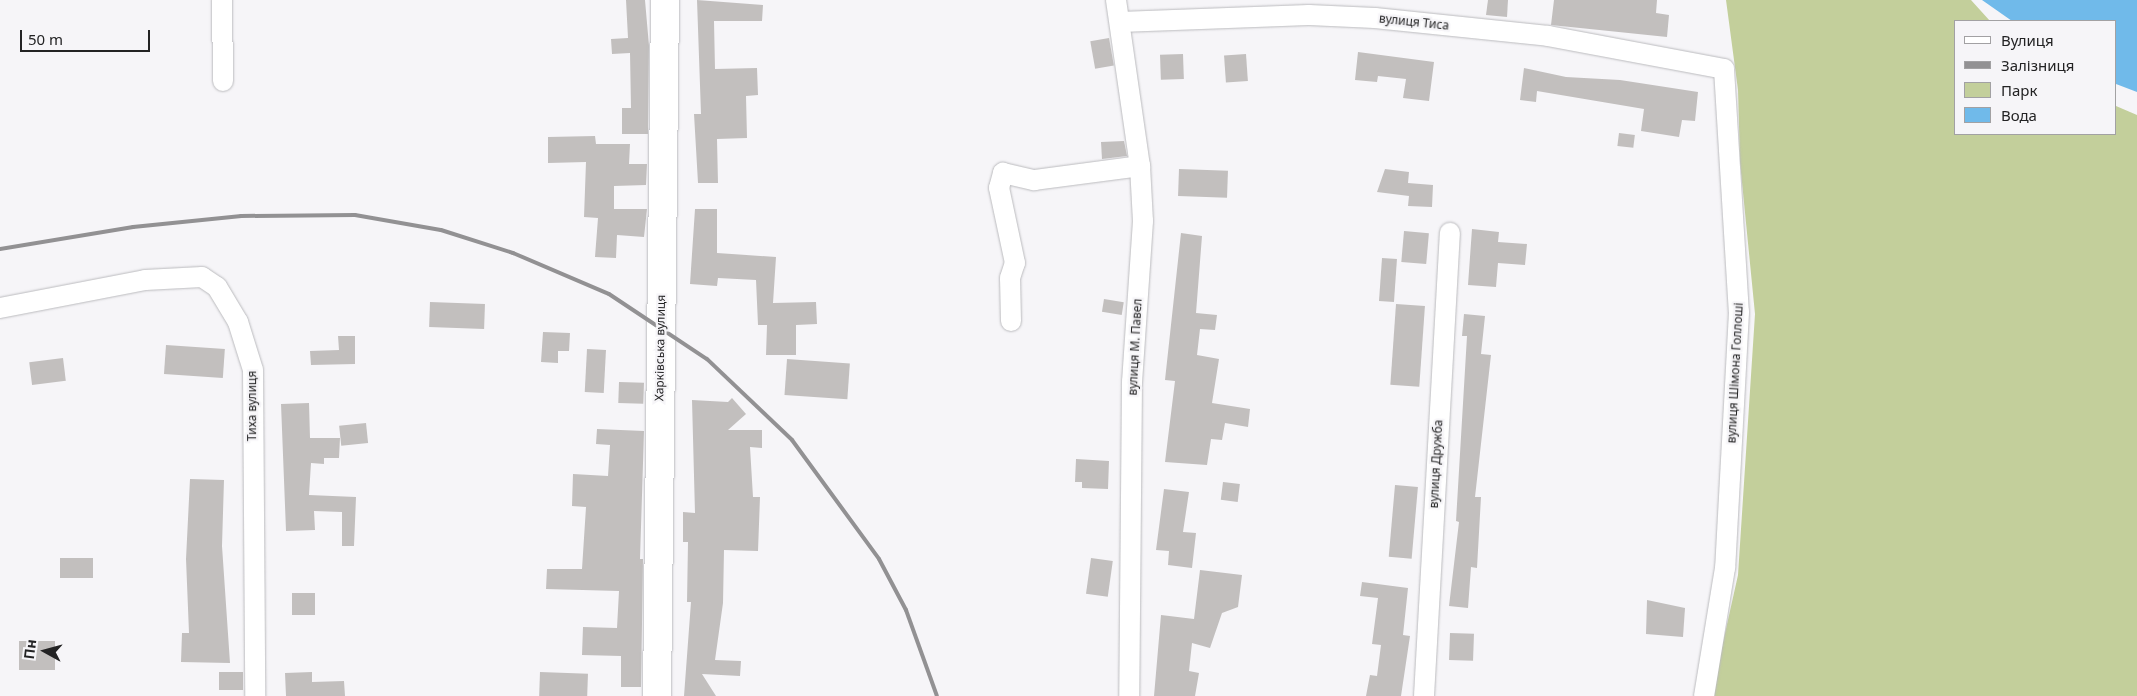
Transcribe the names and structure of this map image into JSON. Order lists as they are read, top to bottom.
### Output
{
  "streets": {
    "street": [
      "вулиця Тиса",
      "вулиця М. Павел",
      "Харківська вулиця",
      "вулиця Шімона Голлоші",
      "Тиха вулиця",
      "вулиця Дружба"
    ]
  },
  "crossings": [
    ["вулиця Тиса", "вулиця М. Павел"],
    ["вулиця Тиса", "вулиця Шімона Голлоші"]
  ],
  "legend": [
    "Вулиця",
    "Залізниця",
    "Парк",
    "Вода"
  ],
  "scale_bar": "50 m",
  "north": "left"
}
